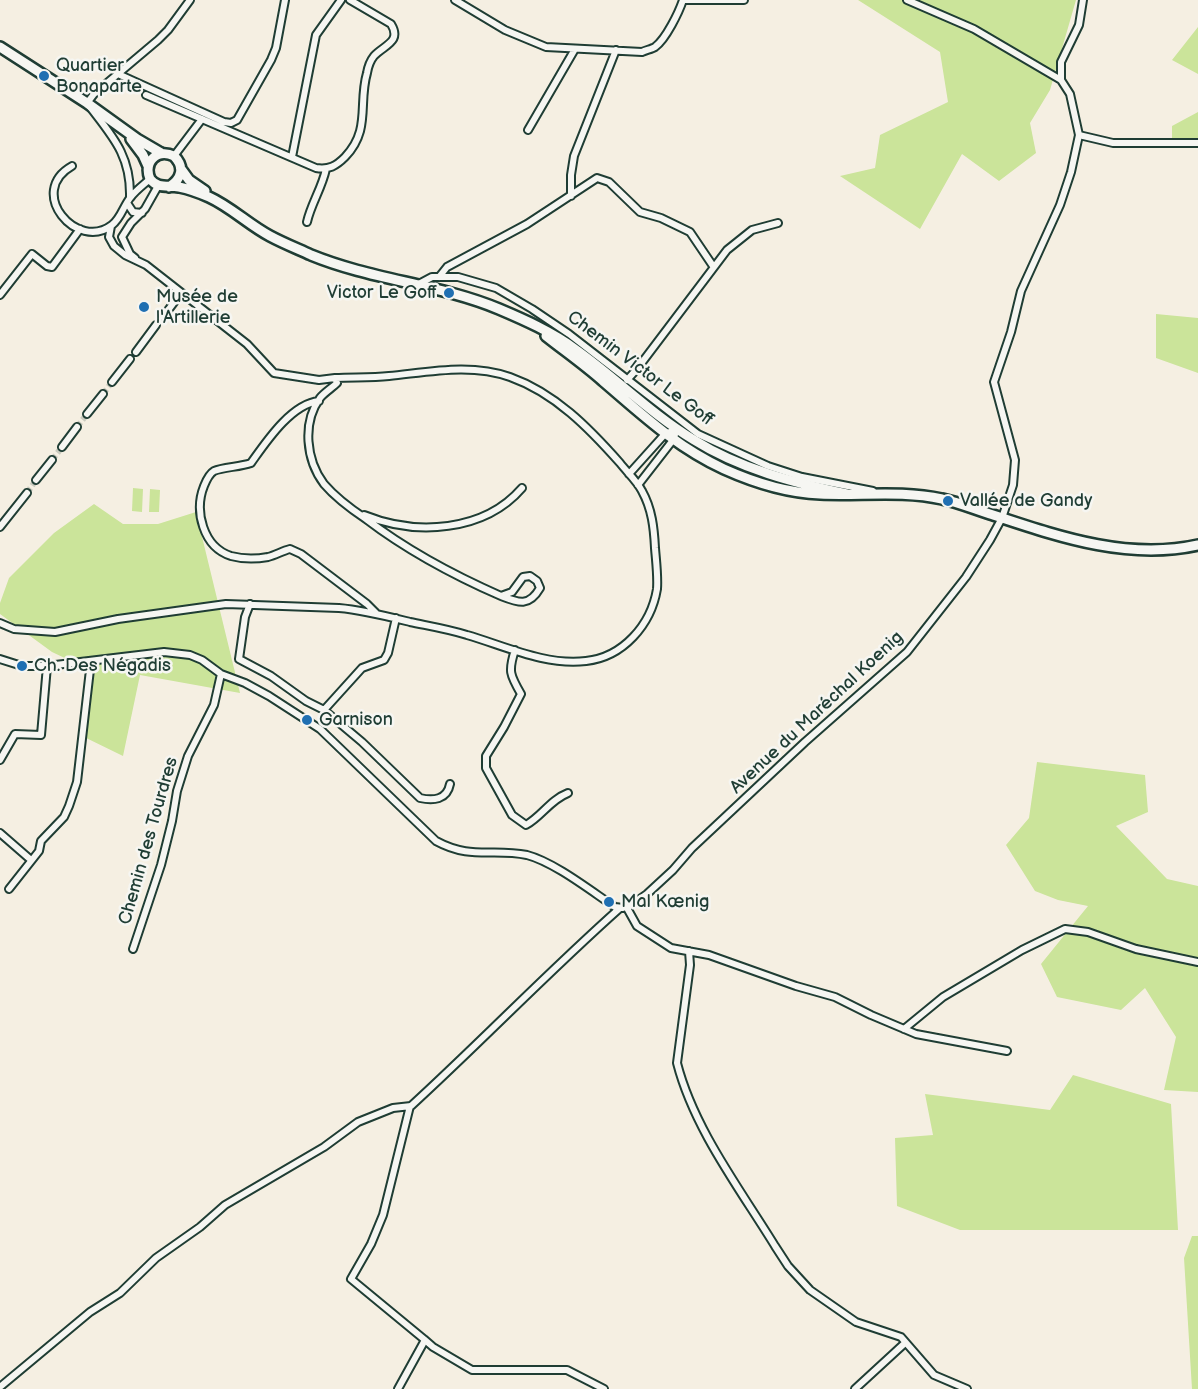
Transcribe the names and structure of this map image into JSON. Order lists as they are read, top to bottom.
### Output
{
  "streets": {
    "street": ["Chemin Victor Le Goff", "Avenue du Maréchal Koenig", "Chemin des Tourdres"]
  },
  "places": [
    "Quartier Bonaparte",
    "Victor Le Goff",
    "Musée de l'Artillerie",
    "Vallée de Gandy",
    "Ch. Des Négadis",
    "Garnison",
    "Mal Kœnig"
  ]
}
